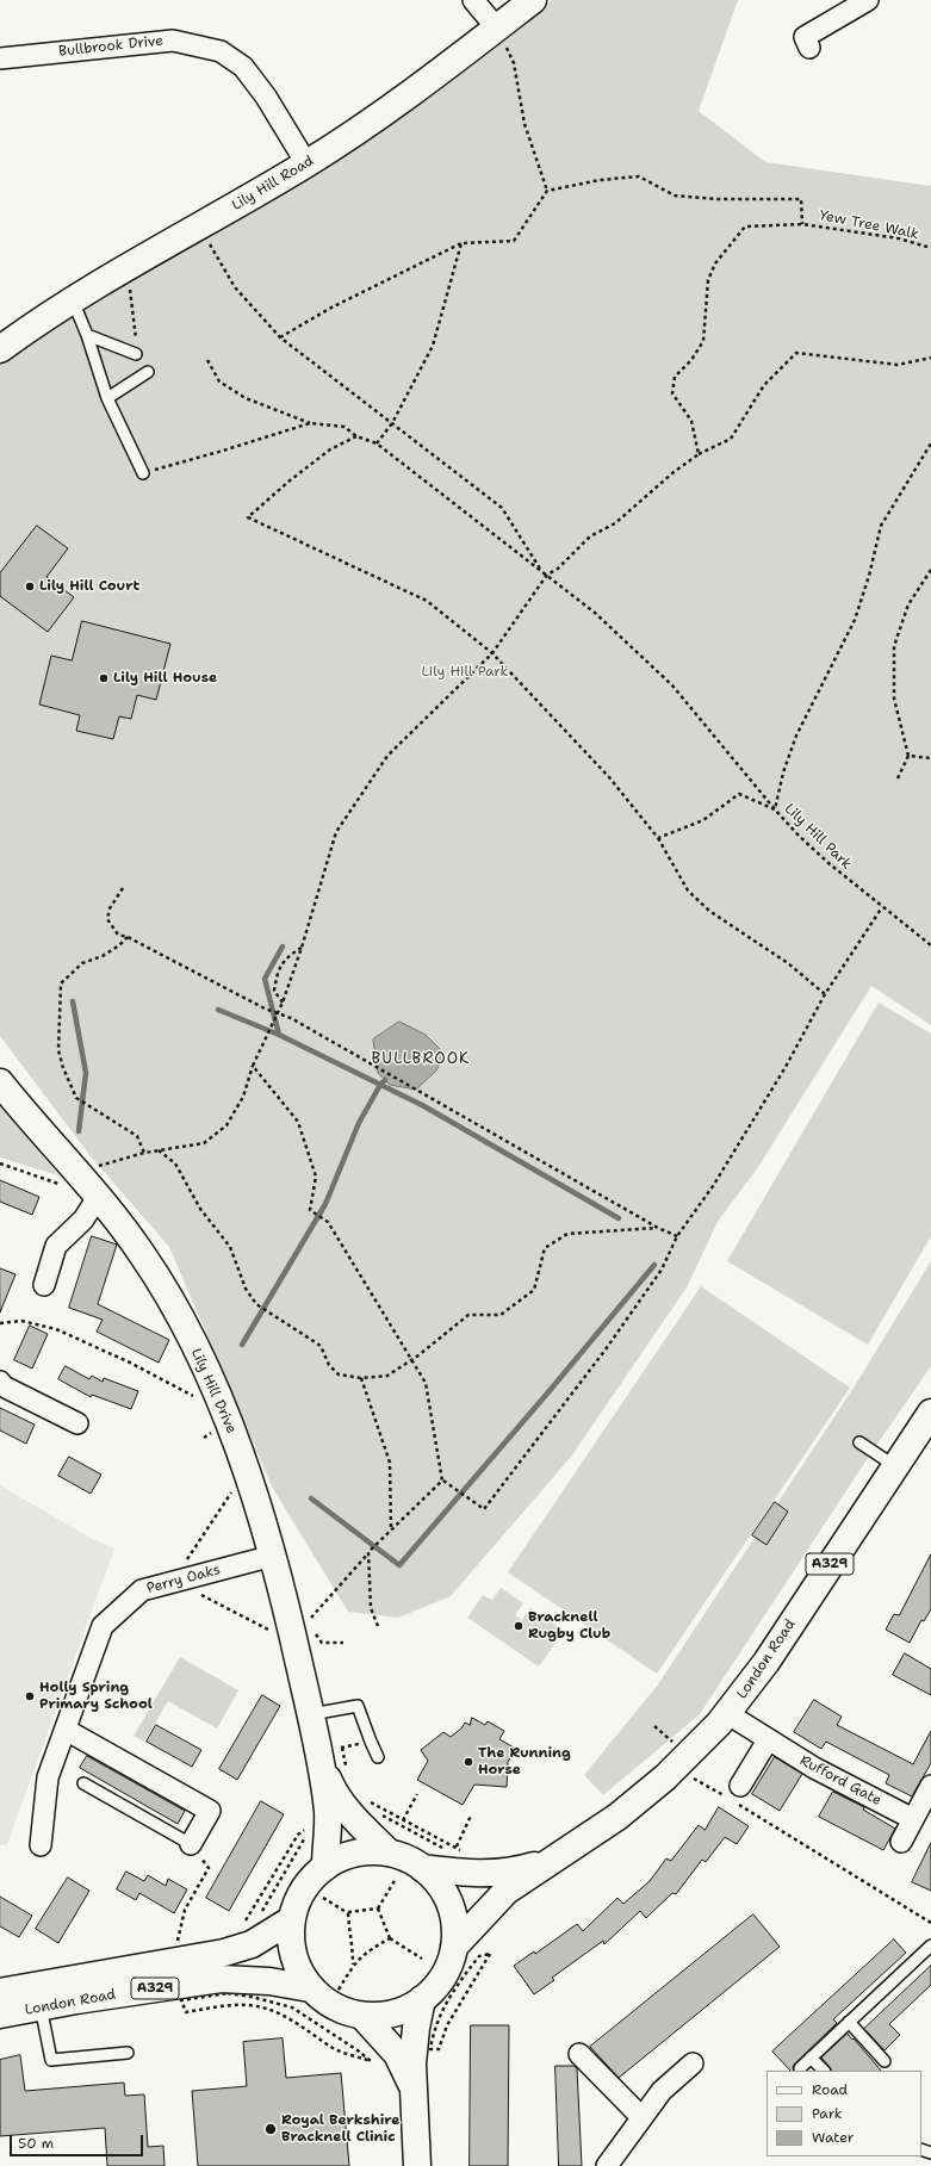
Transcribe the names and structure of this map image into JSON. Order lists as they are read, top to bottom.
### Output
{
  "streets": {
    "main road": [
      "Lily Hill Road",
      "Lily Hill Drive",
      "A329",
      "London Road"
    ],
    "street": ["Bullbrook Drive", "Perry Oaks", "Rufford Gate"],
    "path": ["Yew Tree Walk", "Lily Hill Park"]
  },
  "crossings": [
    ["Bullbrook Drive", "Lily Hill Road"],
    ["Lily Hill Drive", "A329"],
    ["Lily Hill Drive", "Perry Oaks"],
    ["A329", "London Road"],
    ["London Road", "Rufford Gate"]
  ],
  "districts": ["BULLBROOK"],
  "parks": ["Lily Hill Park"],
  "places": [
    "Lily Hill Court",
    "Lily Hill House",
    "Bracknell Rugby Club",
    "Holly Spring Primary School",
    "The Running Horse",
    "Royal Berkshire Bracknell Clinic"
  ],
  "legend": ["Road", "Park", "Water"],
  "scale_bar": "50 m"
}
